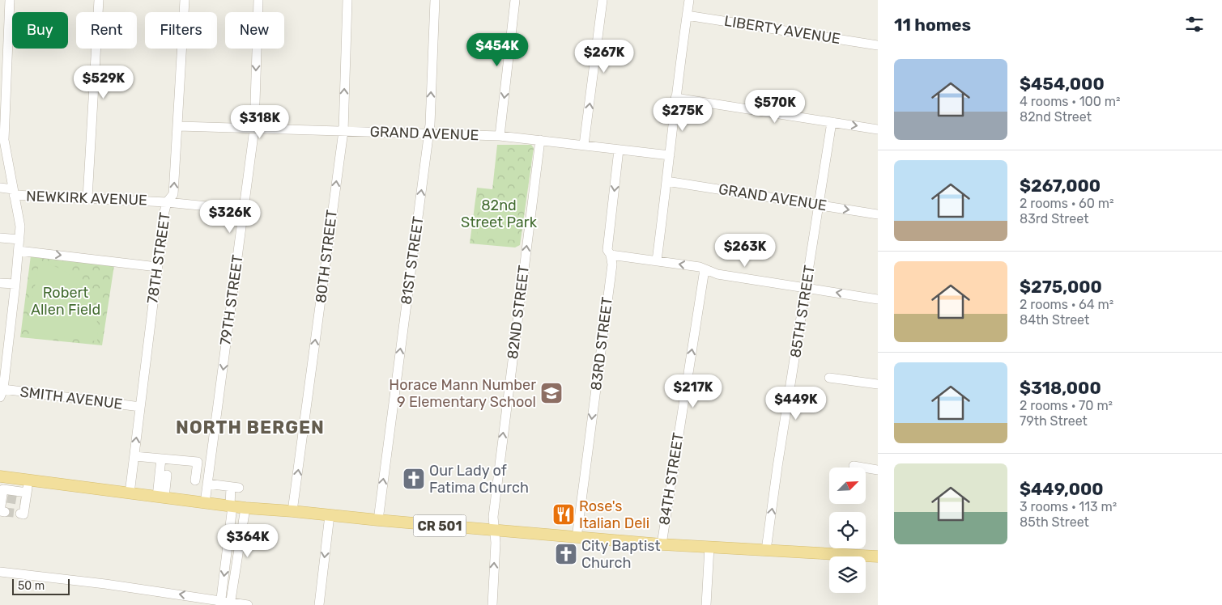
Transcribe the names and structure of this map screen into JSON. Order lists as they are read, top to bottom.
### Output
{
  "streets": {
    "main road": ["CR 501"],
    "street": [
      "LIBERTY AVENUE",
      "GRAND AVENUE",
      "NEWKIRK AVENUE",
      "80TH STREET",
      "78TH STREET",
      "81ST STREET",
      "79TH STREET",
      "85TH STREET",
      "82ND STREET",
      "83RD STREET",
      "SMITH AVENUE",
      "84TH STREET"
    ]
  },
  "crossings": [
    ["GRAND AVENUE", "80TH STREET"],
    ["GRAND AVENUE", "78TH STREET"],
    ["GRAND AVENUE", "81ST STREET"],
    ["GRAND AVENUE", "79TH STREET"],
    ["GRAND AVENUE", "85TH STREET"],
    ["GRAND AVENUE", "82ND STREET"],
    ["GRAND AVENUE", "83RD STREET"],
    ["NEWKIRK AVENUE", "78TH STREET"],
    ["80TH STREET", "CR 501"],
    ["78TH STREET", "SMITH AVENUE"],
    ["78TH STREET", "CR 501"],
    ["81ST STREET", "CR 501"],
    ["79TH STREET", "CR 501"],
    ["85TH STREET", "CR 501"],
    ["82ND STREET", "CR 501"],
    ["83RD STREET", "CR 501"],
    ["84TH STREET", "CR 501"]
  ],
  "one_way": [
    "80TH STREET",
    "81ST STREET",
    "79TH STREET",
    "85TH STREET",
    "82ND STREET",
    "83RD STREET",
    "84TH STREET"
  ],
  "districts": ["NORTH BERGEN"],
  "parks": ["82nd Street Park", "Robert Allen Field"],
  "places": {
    "school or university": ["Horace Mann Number 9 Elementary School"],
    "church": ["Our Lady of Fatima Church", "City Baptist Church"],
    "restaurant": ["Rose's Italian Deli"]
  },
  "scale_bar": "50 m",
  "north": "top right",
  "page": {
    "heading": "11 homes",
    "chip": [
      "Buy",
      "Rent",
      "Filters",
      "New"
    ],
    "price": [
      "$454K",
      "$267K",
      "$529K",
      "$570K",
      "$275K",
      "$318K",
      "$326K",
      "$263K",
      "$217K",
      "$449K",
      "$364K"
    ],
    "list": [
      {
        "name": "$454,000",
        "note": "4 rooms · 100 m² · 82nd Street"
      },
      {
        "name": "$267,000",
        "note": "2 rooms · 60 m² · 83rd Street"
      },
      {
        "name": "$275,000",
        "note": "2 rooms · 64 m² · 84th Street"
      },
      {
        "name": "$318,000",
        "note": "2 rooms · 70 m² · 79th Street"
      },
      {
        "name": "$449,000",
        "note": "3 rooms · 113 m² · 85th Street"
      }
    ],
    "scale": "50 m"
  }
}
